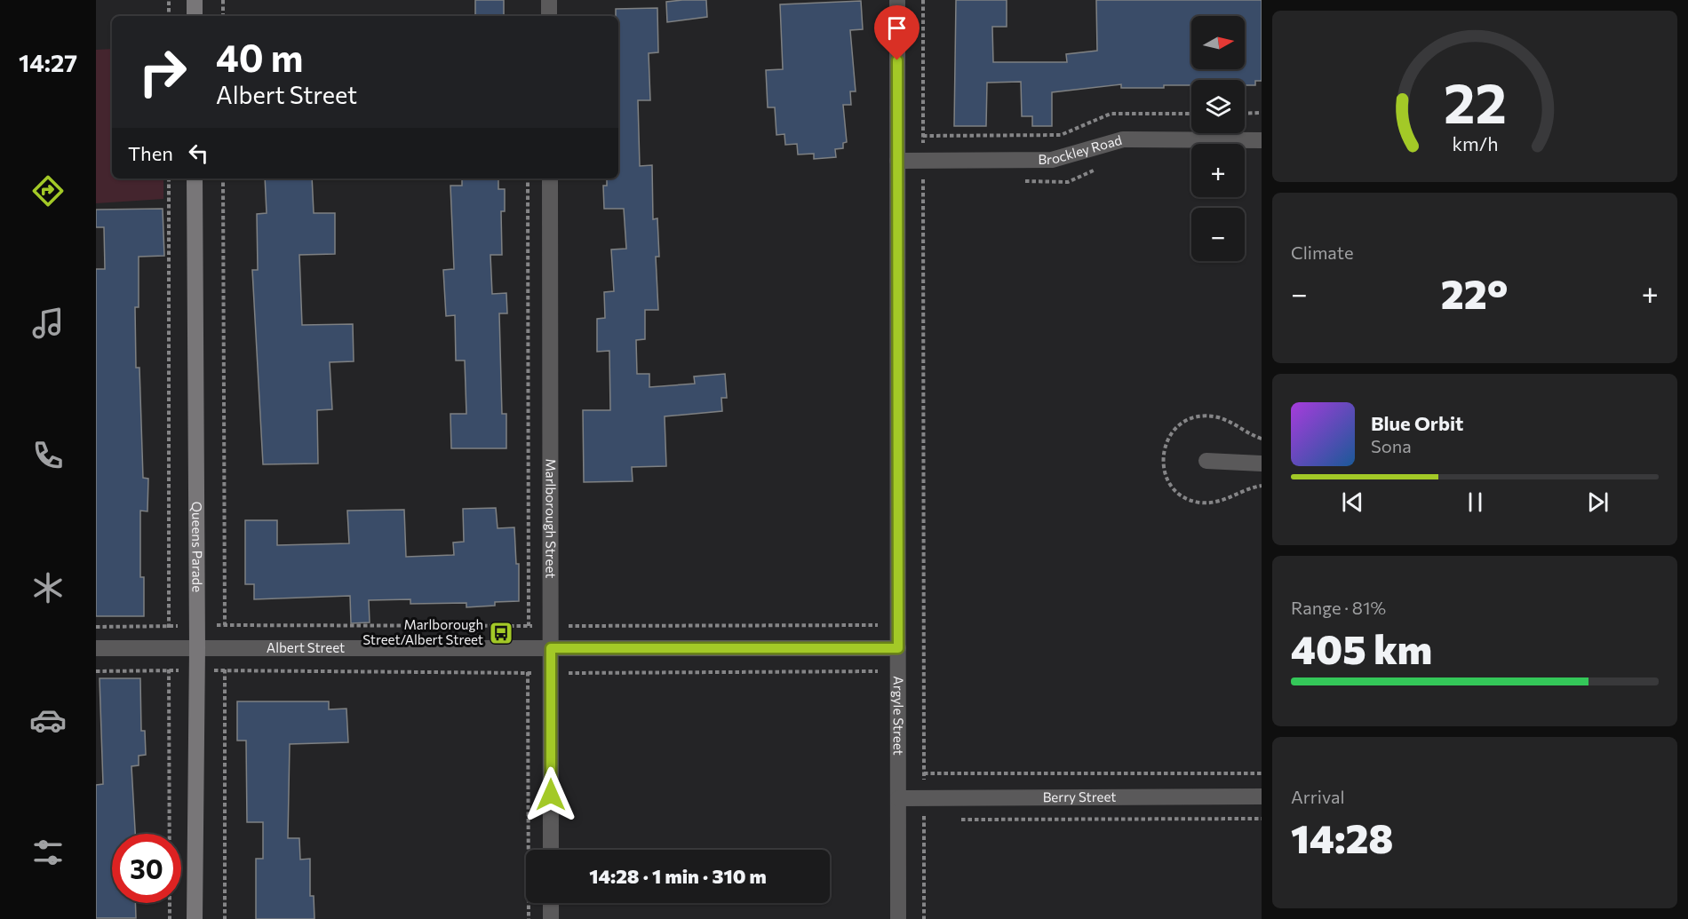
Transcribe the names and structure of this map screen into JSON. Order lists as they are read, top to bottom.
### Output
{
  "streets": {
    "street": [
      "Brockley Road",
      "Marlborough Street",
      "Queens Parade",
      "Albert Street",
      "Argyle Street",
      "Berry Street"
    ]
  },
  "crossings": [
    ["Brockley Road", "Argyle Street"],
    ["Marlborough Street", "Albert Street"],
    ["Queens Parade", "Albert Street"],
    ["Albert Street", "Argyle Street"],
    ["Argyle Street", "Berry Street"]
  ],
  "places": {
    "bus stop": ["Marlborough Street/Albert Street"]
  },
  "north": "right",
  "page": {
    "tabs": "14:27",
    "map_buttons": ["+", "−"],
    "turn": ["40 m", "Albert Street"],
    "then": "Then",
    "tile": [
      "Climate",
      ["Range · 81%", "405 km"],
      ["Arrival", "14:28"]
    ],
    "heat": ["−", "22°", "+"],
    "song": ["Blue Orbit", "Sona"],
    "limit": "30",
    "trip": "14:28 · 1 min · 310 m",
    "gauge": ["22", "km/h"]
  }
}
